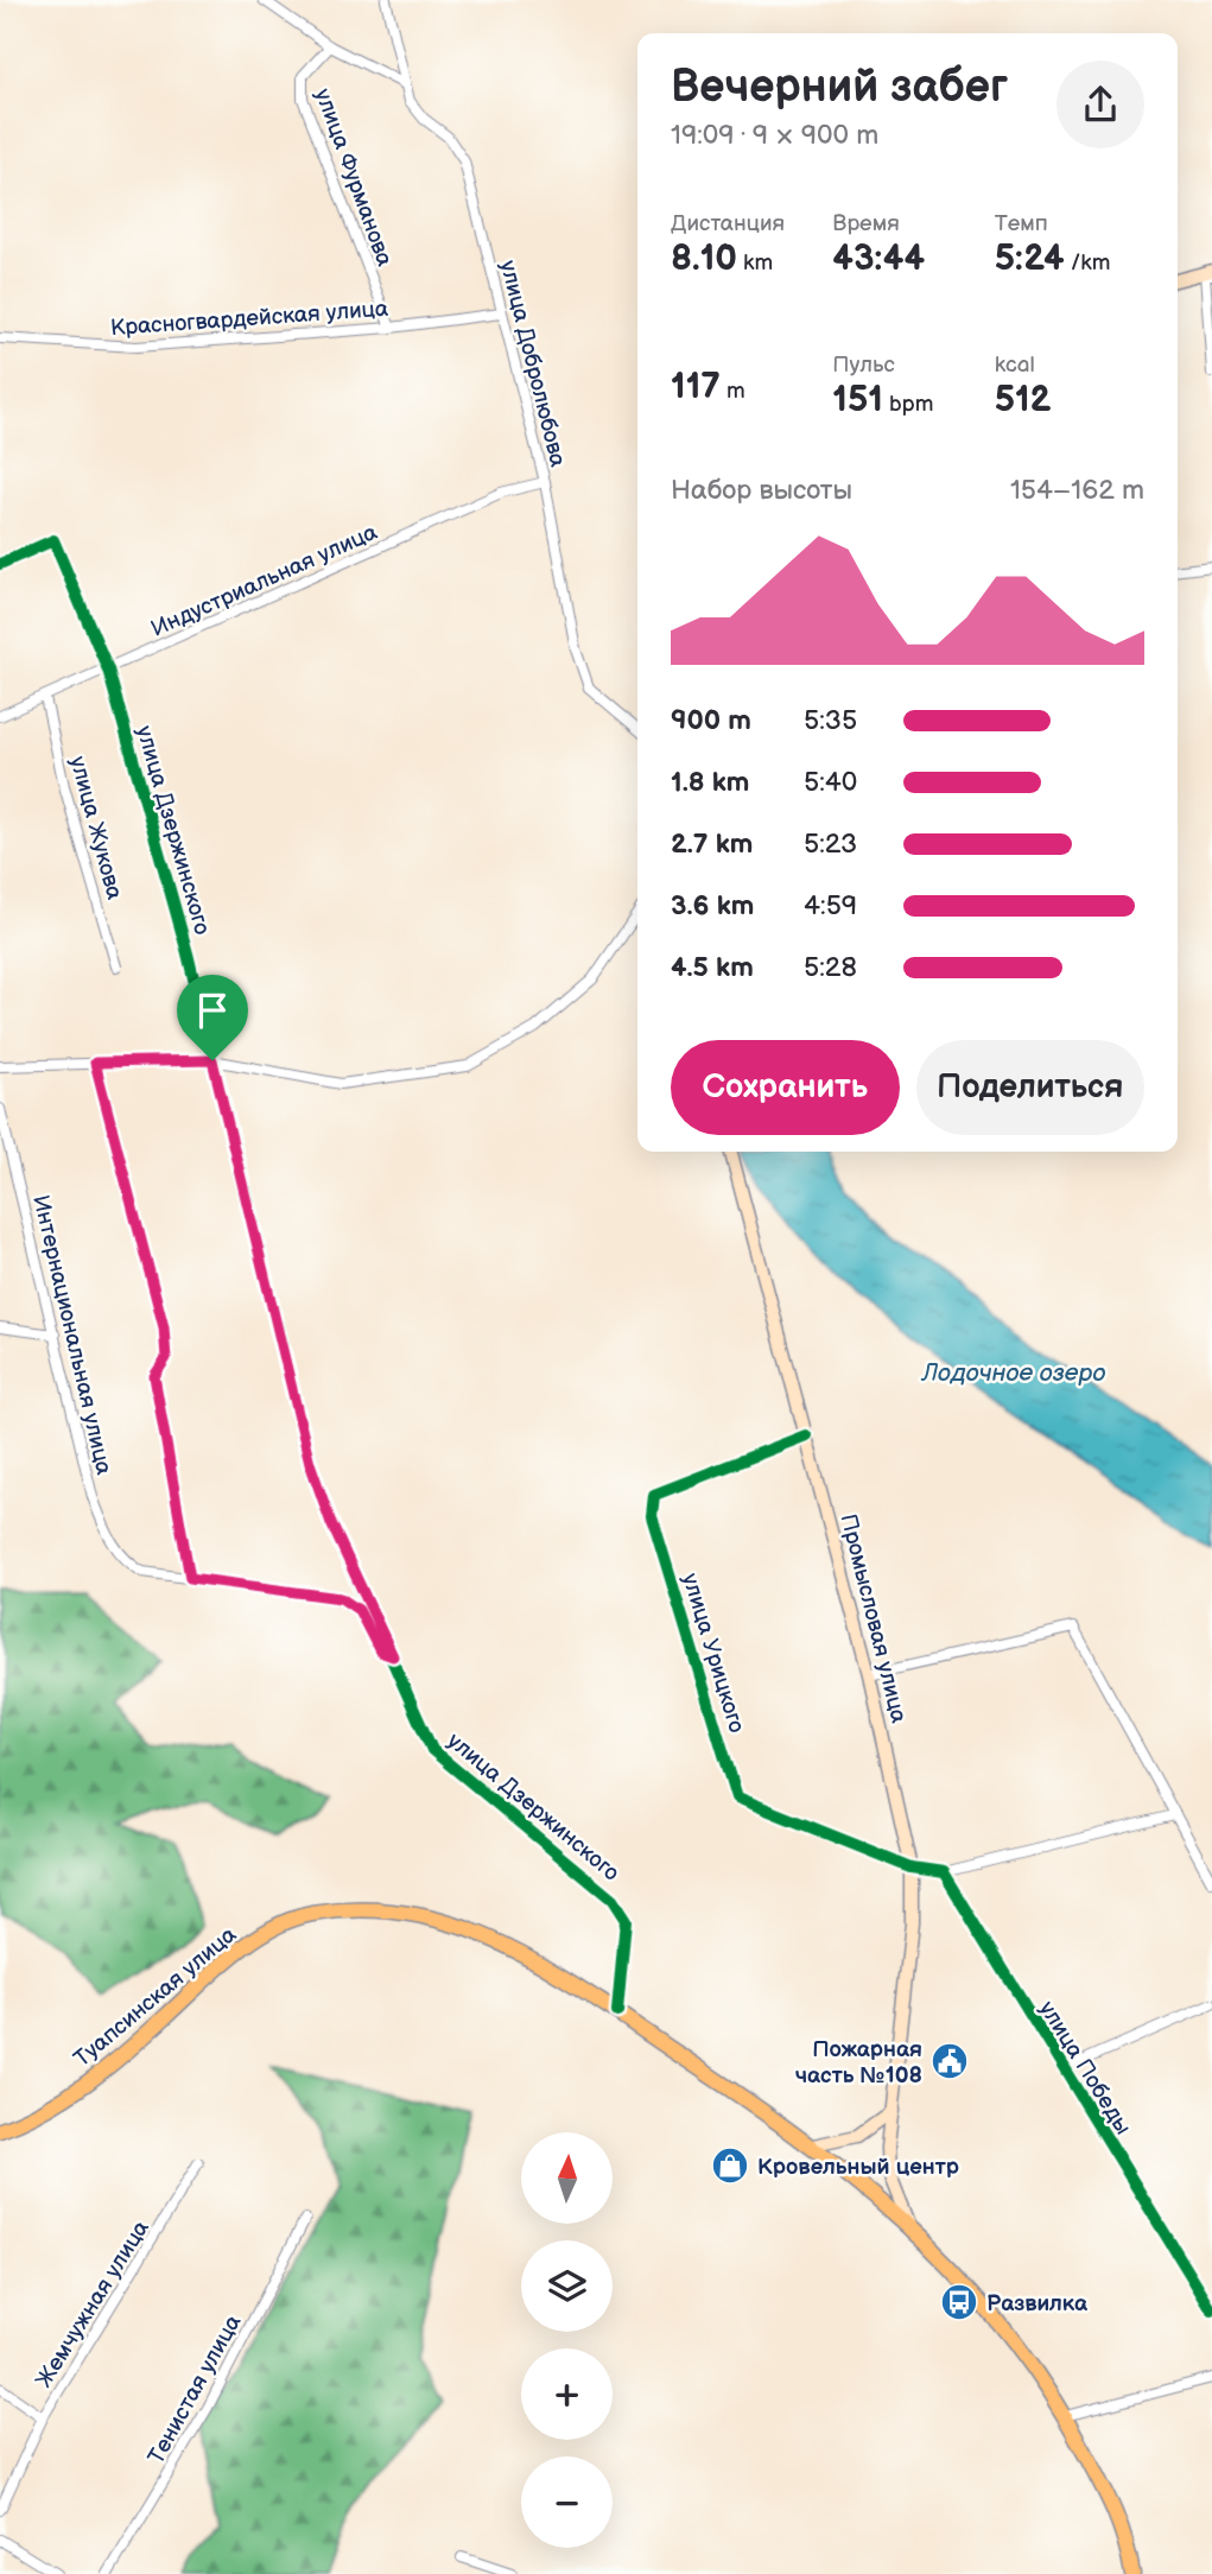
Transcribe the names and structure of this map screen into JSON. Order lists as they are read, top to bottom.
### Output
{
  "streets": {
    "main road": ["Промысловая улица", "Туапсинская улица"],
    "street": [
      "улица Фурманова",
      "Красногвардейская улица",
      "улица Добролюбова",
      "Индустриальная улица",
      "улица Жукова",
      "улица Дзержинского",
      "Интернациональная улица",
      "улица Урицкого",
      "улица Победы",
      "Жемчужная улица",
      "Тенистая улица"
    ]
  },
  "crossings": [
    ["улица Фурманова", "Красногвардейская улица"],
    ["улица Фурманова", "улица Добролюбова"],
    ["Красногвардейская улица", "улица Добролюбова"],
    ["улица Добролюбова", "Индустриальная улица"],
    ["Индустриальная улица", "улица Жукова"],
    ["Индустриальная улица", "улица Дзержинского"],
    ["улица Дзержинского", "Туапсинская улица"],
    ["Промысловая улица", "улица Урицкого"],
    ["Промысловая улица", "Туапсинская улица"]
  ],
  "water": ["Лодочное озеро"],
  "places": {
    "public building": ["Пожарная часть №108"],
    "shop": ["Кровельный центр"],
    "bus stop": ["Развилка"]
  },
  "north": "top",
  "page": {
    "heading": ["Вечерний забег", "19:09 · 9 × 900 m"],
    "stats": [
      ["Дистанция", "8.10 km"],
      ["Время", "43:44"],
      ["Темп", "5:24 /km"],
      ["117 m"],
      ["Пульс", "151 bpm"],
      ["kcal", "512"]
    ],
    "chart": ["Набор высоты", "154–162 m"],
    "list": [
      {
        "name": "900 m",
        "note": "5:35"
      },
      {
        "name": "1.8 km",
        "note": "5:40"
      },
      {
        "name": "2.7 km",
        "note": "5:23"
      },
      {
        "name": "3.6 km",
        "note": "4:59"
      },
      {
        "name": "4.5 km",
        "note": "5:28"
      }
    ],
    "buttons": ["Сохранить", "Поделиться"],
    "map_buttons": ["+", "−"]
  }
}
